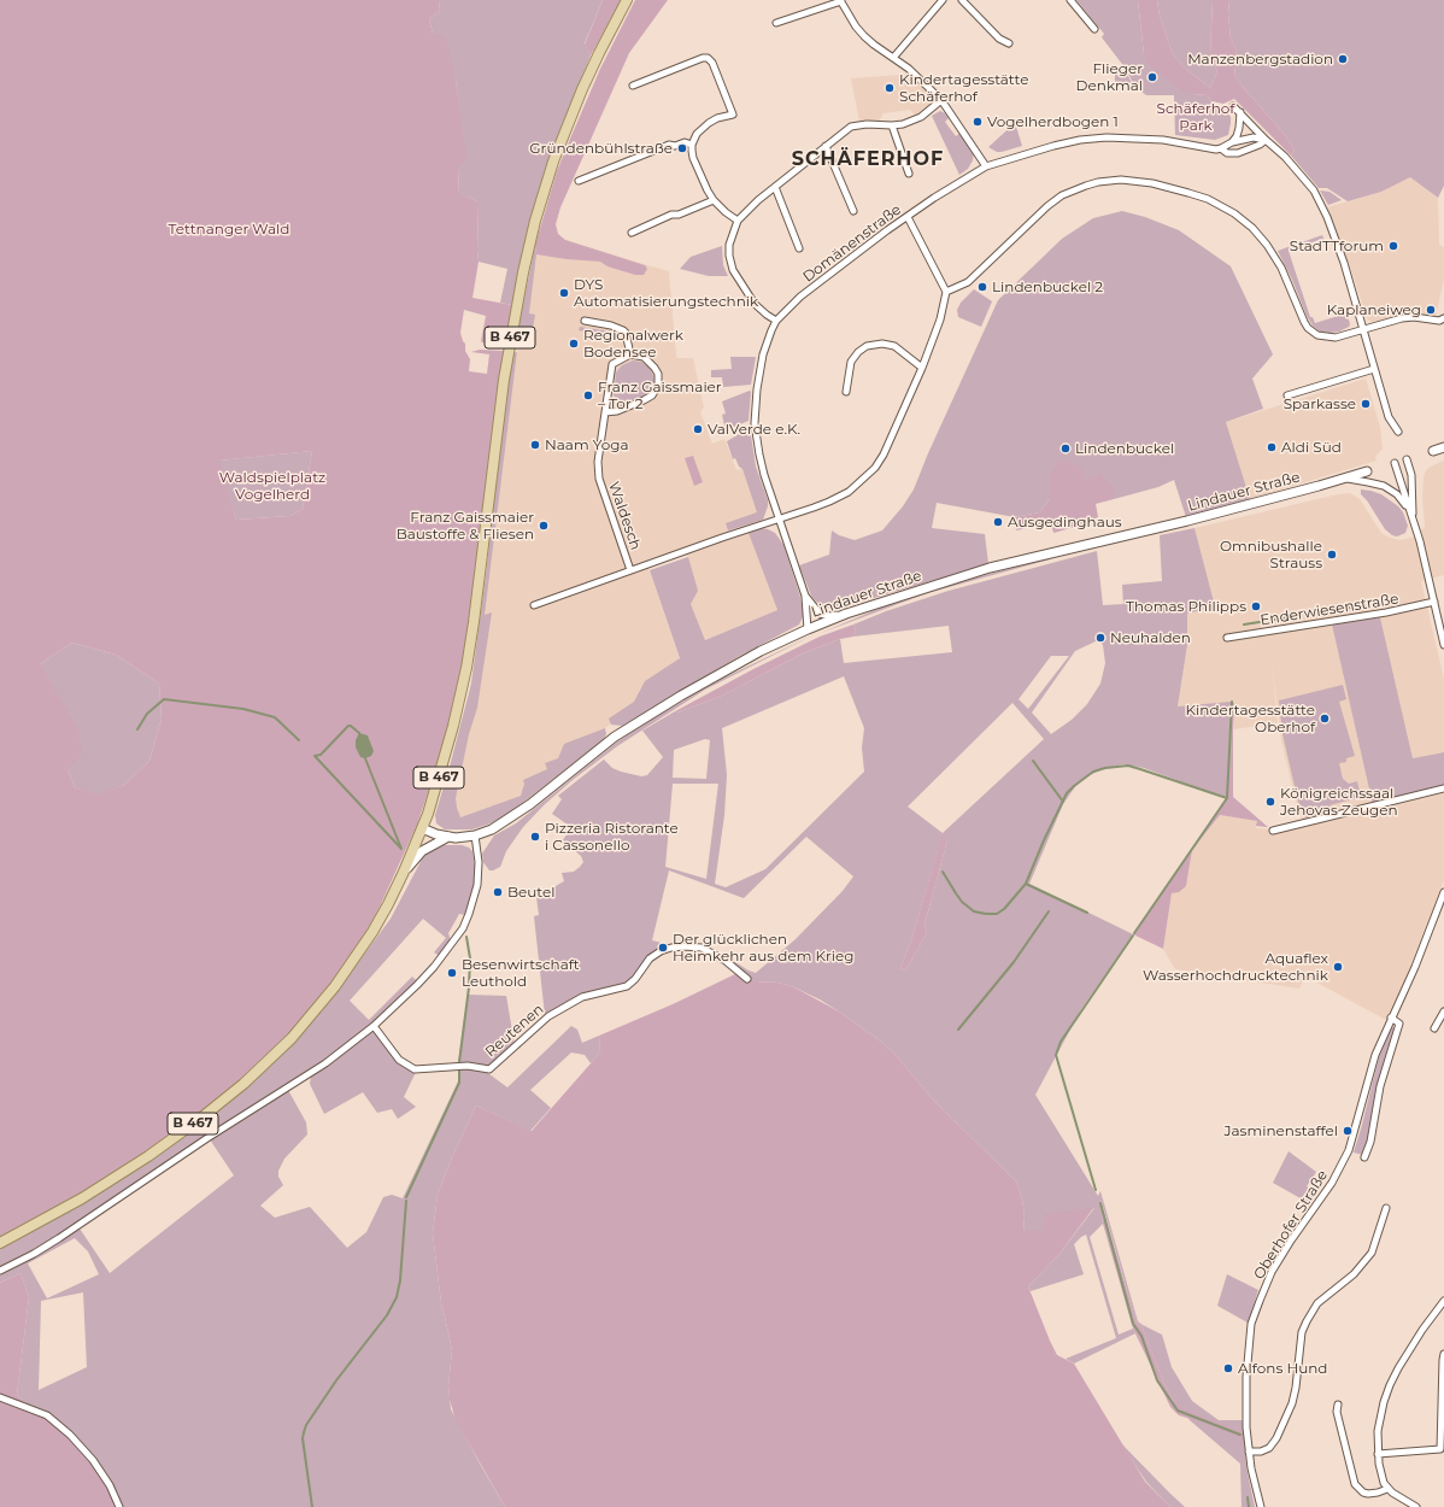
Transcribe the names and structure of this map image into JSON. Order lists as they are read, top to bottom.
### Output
{
  "streets": {
    "main road": ["B 467", "Lindauer Straße"],
    "street": [
      "Domänenstraße",
      "Waldesch",
      "Enderwiesenstraße",
      "Reutenen",
      "Oberhofer Straße"
    ]
  },
  "crossings": [
    ["Domänenstraße", "Lindauer Straße"],
    ["Domänenstraße", "Waldesch"],
    ["B 467", "Lindauer Straße"]
  ],
  "districts": ["SCHÄFERHOF"],
  "parks": ["Schäferhof Park", "Tettnanger Wald", "Waldspielplatz Vogelherd"],
  "places": [
    "Manzenbergstadion",
    "Flieger Denkmal",
    "Kindertagesstätte Schäferhof",
    "Vogelherdbogen 1",
    "Gründenbühlstraße",
    "StadTTforum",
    "Lindenbuckel 2",
    "DYS Automatisierungstechnik",
    "Kaplaneiweg",
    "Regionalwerk Bodensee",
    "Franz Gaissmaier – Tor 2",
    "Sparkasse",
    "ValVerde e.K.",
    "Naam Yoga",
    "Aldi Süd",
    "Lindenbuckel",
    "Ausgedinghaus",
    "Franz Gaissmaier Baustoffe & Fliesen",
    "Omnibushalle Strauss",
    "Thomas Philipps",
    "Neuhalden",
    "Kindertagesstätte Oberhof",
    "Königreichssaal Jehovas Zeugen",
    "Pizzeria Ristorante i Cassonello",
    "Beutel",
    "Der glücklichen Heimkehr aus dem Krieg",
    "Aquaflex Wasserhochdrucktechnik",
    "Besenwirtschaft Leuthold",
    "Jasminenstaffel",
    "Alfons Hund"
  ]
}
